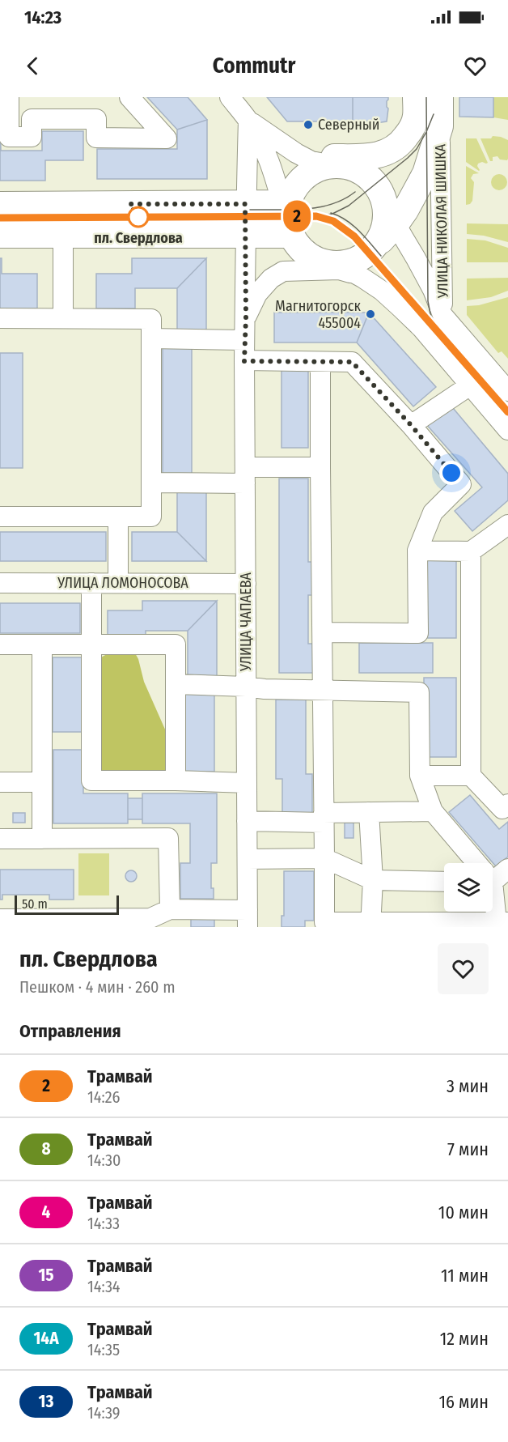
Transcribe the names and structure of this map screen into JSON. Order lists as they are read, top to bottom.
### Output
{
  "streets": {
    "main road": ["УЛИЦА НИКОЛАЯ ШИШКА"],
    "street": ["УЛИЦА ЛОМОНОСОВА", "УЛИЦА ЧАПАЕВА"]
  },
  "crossings": [
    ["УЛИЦА НИКОЛАЯ ШИШКА", "УЛИЦА ЧАПАЕВА"],
    ["УЛИЦА ЛОМОНОСОВА", "УЛИЦА ЧАПАЕВА"]
  ],
  "places": ["Северный", "пл. Свердлова", "Магнитогорск 455004"],
  "lines": ["tram line 2"],
  "scale_bar": "50 m",
  "page": {
    "status": "14:23",
    "header": "Commutr",
    "on_map": "2",
    "scale": "50 m",
    "heading": [
      ["пл. Свердлова", "Пешком · 4 мин · 260 m"],
      "Отправления"
    ],
    "list": [
      {
        "mark": "2",
        "name": "Трамвай",
        "note": "14:26",
        "value": "3 мин"
      },
      {
        "mark": "8",
        "name": "Трамвай",
        "note": "14:30",
        "value": "7 мин"
      },
      {
        "mark": "4",
        "name": "Трамвай",
        "note": "14:33",
        "value": "10 мин"
      },
      {
        "mark": "15",
        "name": "Трамвай",
        "note": "14:34",
        "value": "11 мин"
      },
      {
        "mark": "14А",
        "name": "Трамвай",
        "note": "14:35",
        "value": "12 мин"
      },
      {
        "mark": "13",
        "name": "Трамвай",
        "note": "14:39",
        "value": "16 мин"
      }
    ]
  }
}
